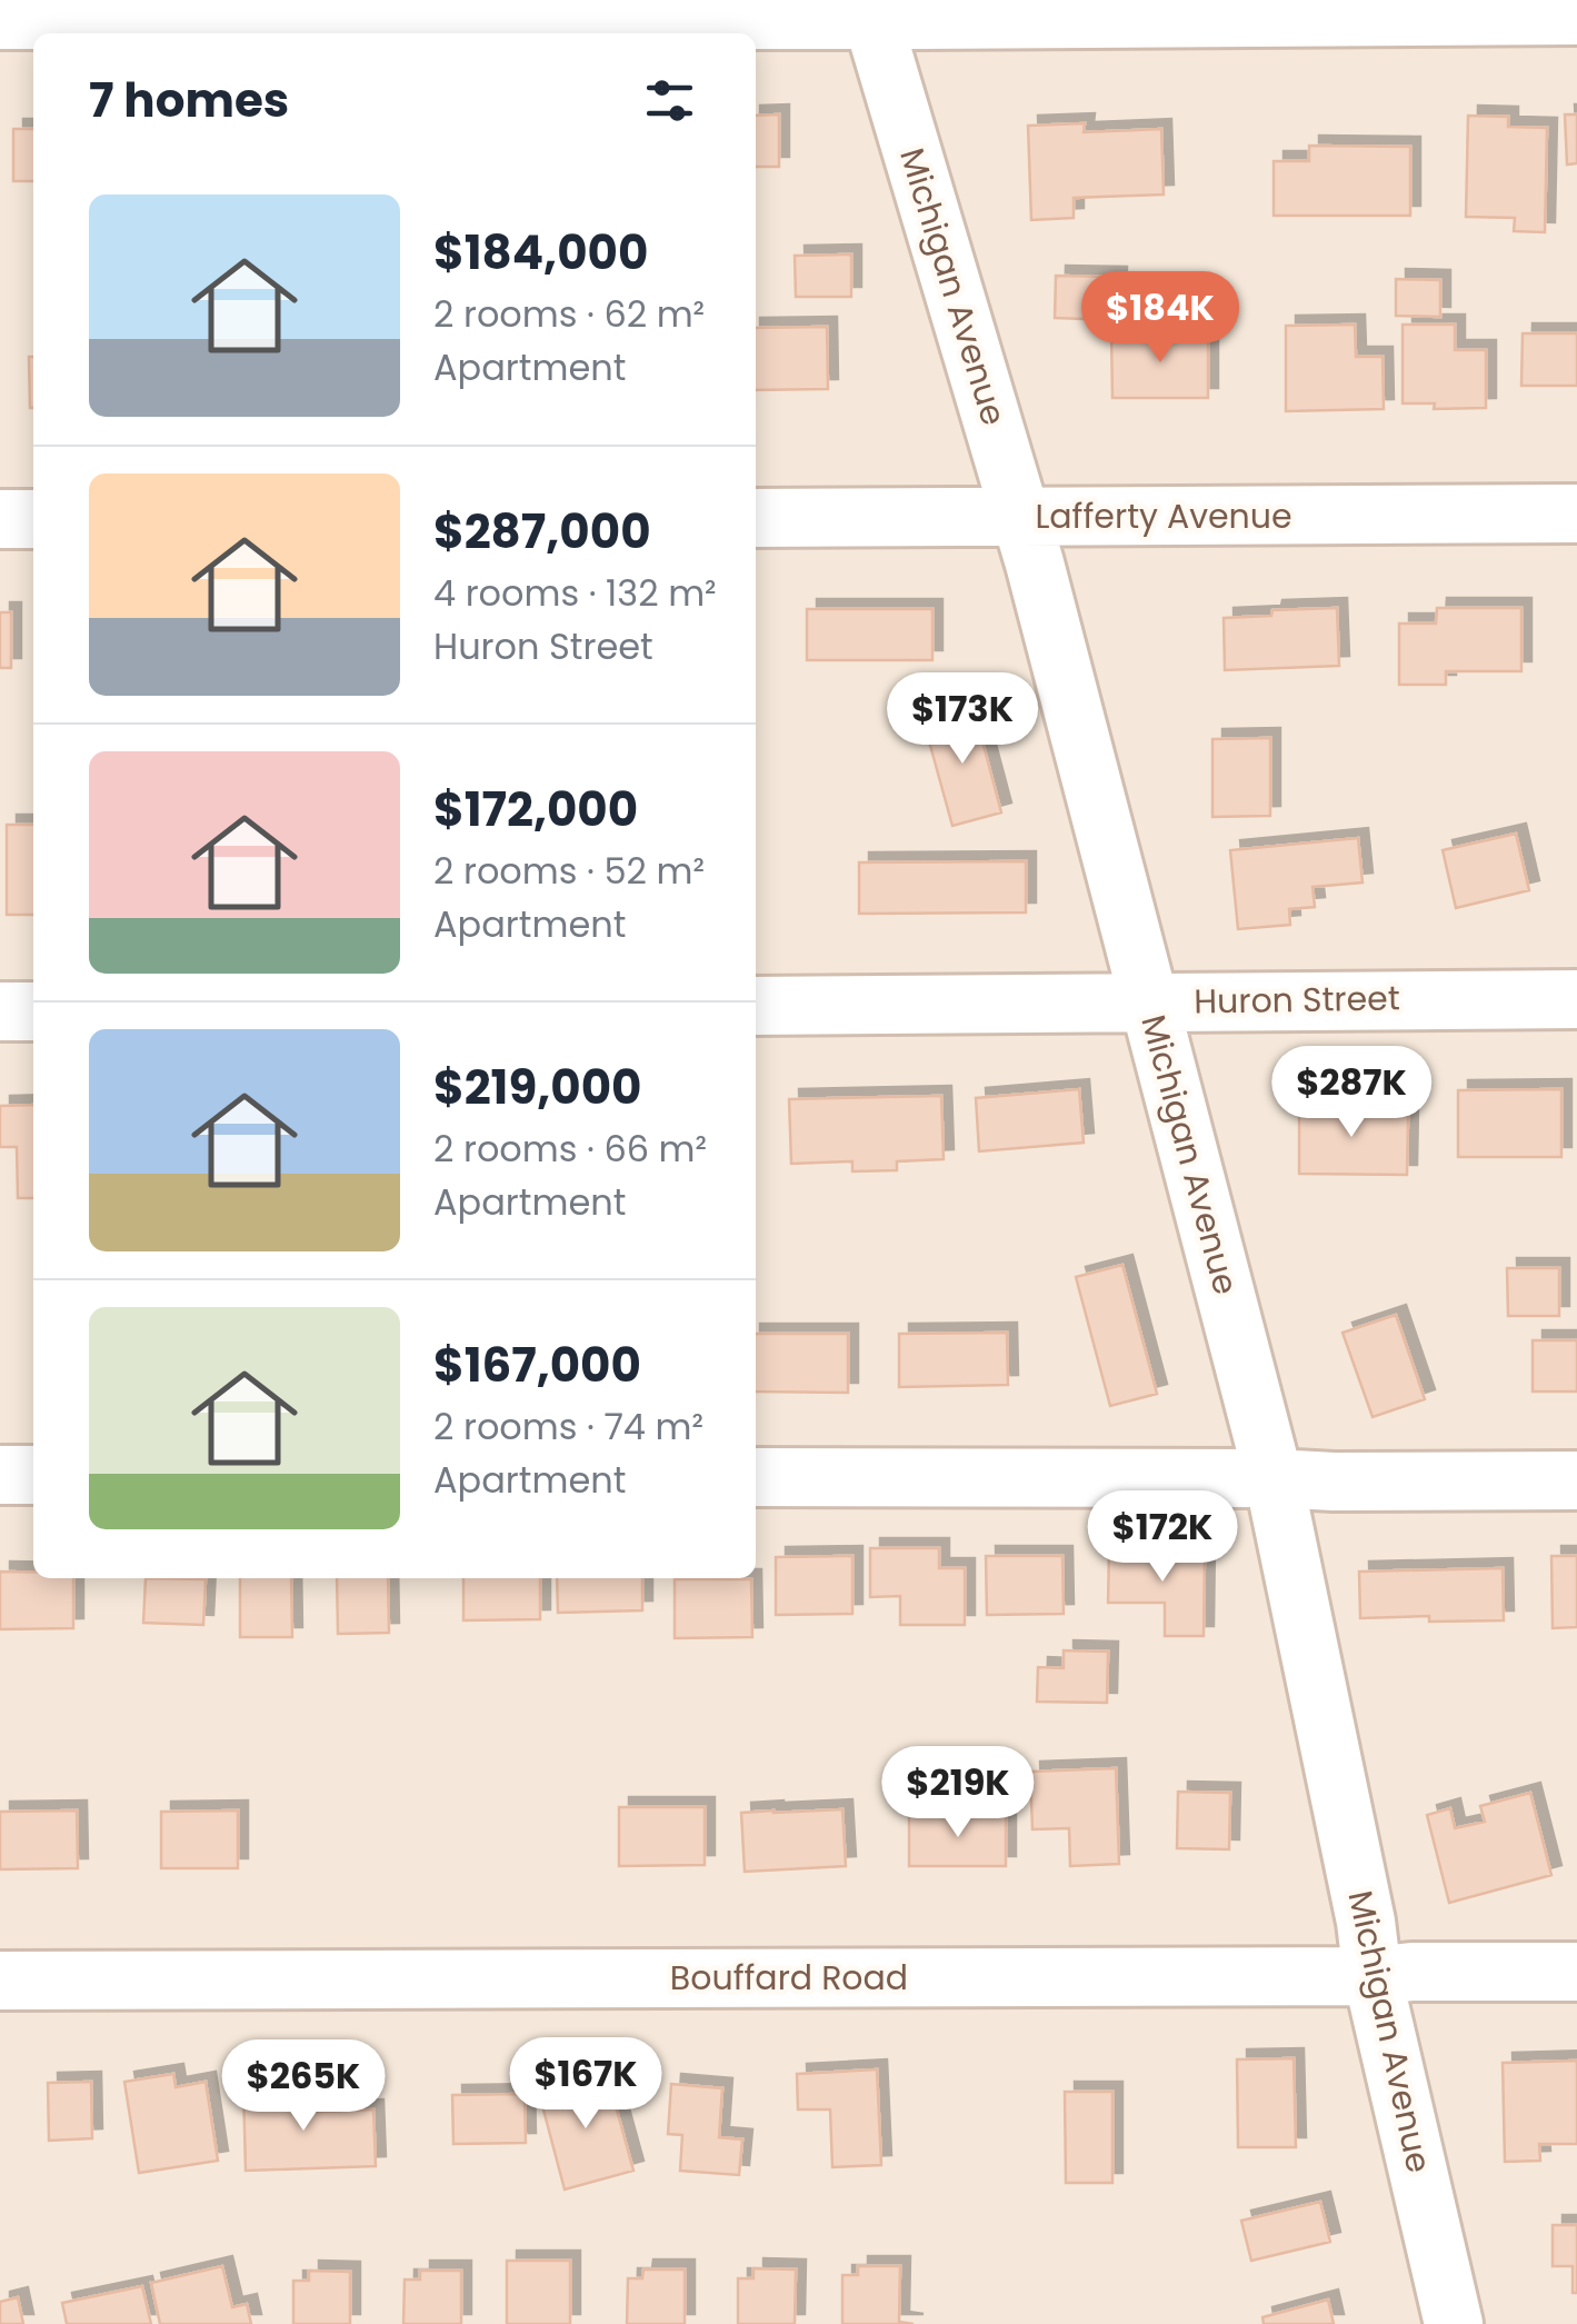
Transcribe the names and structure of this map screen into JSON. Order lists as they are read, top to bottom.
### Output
{
  "streets": {
    "street": [
      "Michigan Avenue",
      "Lafferty Avenue",
      "Huron Street",
      "Bouffard Road"
    ]
  },
  "crossings": [
    ["Michigan Avenue", "Lafferty Avenue"],
    ["Michigan Avenue", "Huron Street"],
    ["Michigan Avenue", "Bouffard Road"]
  ],
  "page": {
    "heading": "7 homes",
    "list": [
      {
        "name": "$184,000",
        "note": "2 rooms · 62 m² · Apartment"
      },
      {
        "name": "$287,000",
        "note": "4 rooms · 132 m² · Huron Street"
      },
      {
        "name": "$172,000",
        "note": "2 rooms · 52 m² · Apartment"
      },
      {
        "name": "$219,000",
        "note": "2 rooms · 66 m² · Apartment"
      },
      {
        "name": "$167,000",
        "note": "2 rooms · 74 m² · Apartment"
      }
    ],
    "price": [
      "$184K",
      "$173K",
      "$287K",
      "$172K",
      "$219K",
      "$167K",
      "$265K"
    ]
  }
}
